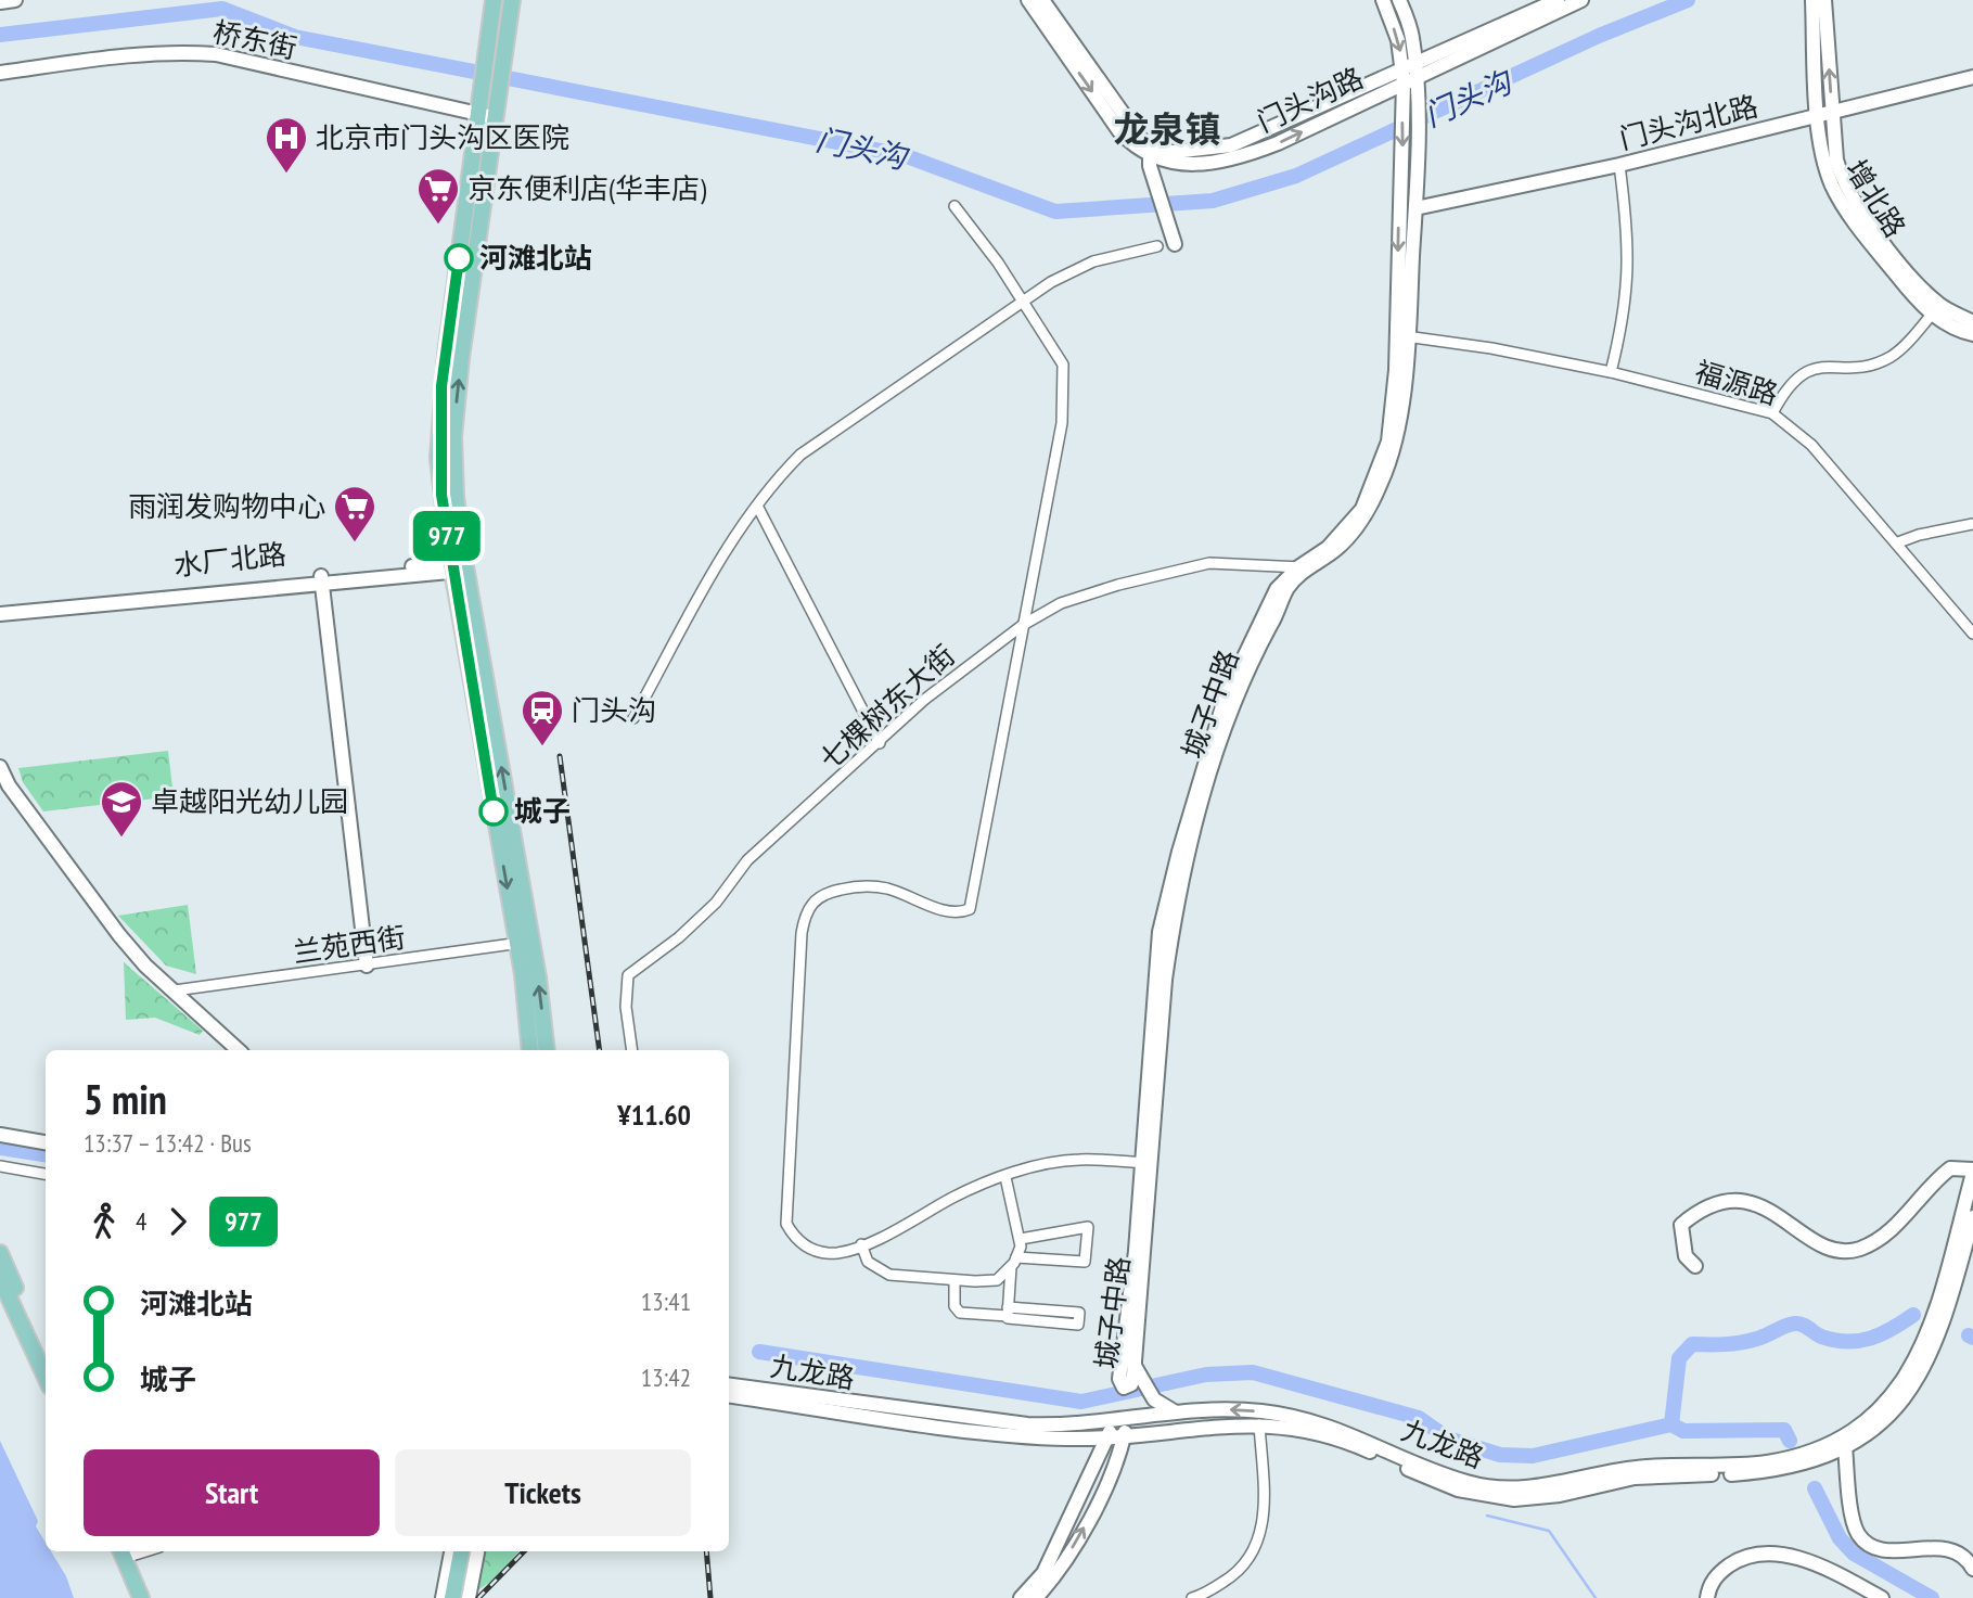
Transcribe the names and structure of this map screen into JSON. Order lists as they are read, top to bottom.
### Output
{
  "streets": {
    "street": [
      "桥东街",
      "门头沟路",
      "门头沟北路",
      "增北路",
      "福源路",
      "水厂北路",
      "城子中路",
      "七棵树东大街",
      "兰苑西街",
      "九龙路"
    ]
  },
  "crossings": [
    ["门头沟路", "城子中路"],
    ["门头沟北路", "增北路"],
    ["门头沟北路", "城子中路"],
    ["福源路", "城子中路"],
    ["城子中路", "七棵树东大街"]
  ],
  "districts": ["龙泉镇"],
  "water": ["门头沟"],
  "places": {
    "hospital": ["北京市门头沟区医院"],
    "supermarket": ["京东便利店(华丰店)", "雨润发购物中心"],
    "other": ["河滩北站", "城子"],
    "station": ["门头沟"],
    "school or university": ["卓越阳光幼儿园"]
  },
  "lines": ["bus line 977"],
  "page": {
    "on_map": "977",
    "heading": ["5 min", "13:37 – 13:42 · Bus", "¥11.60"],
    "legs": ["4", "977"],
    "list": [
      {
        "name": "河滩北站",
        "value": "13:41"
      },
      {
        "name": "城子",
        "value": "13:42"
      }
    ],
    "buttons": ["Start", "Tickets"]
  }
}
